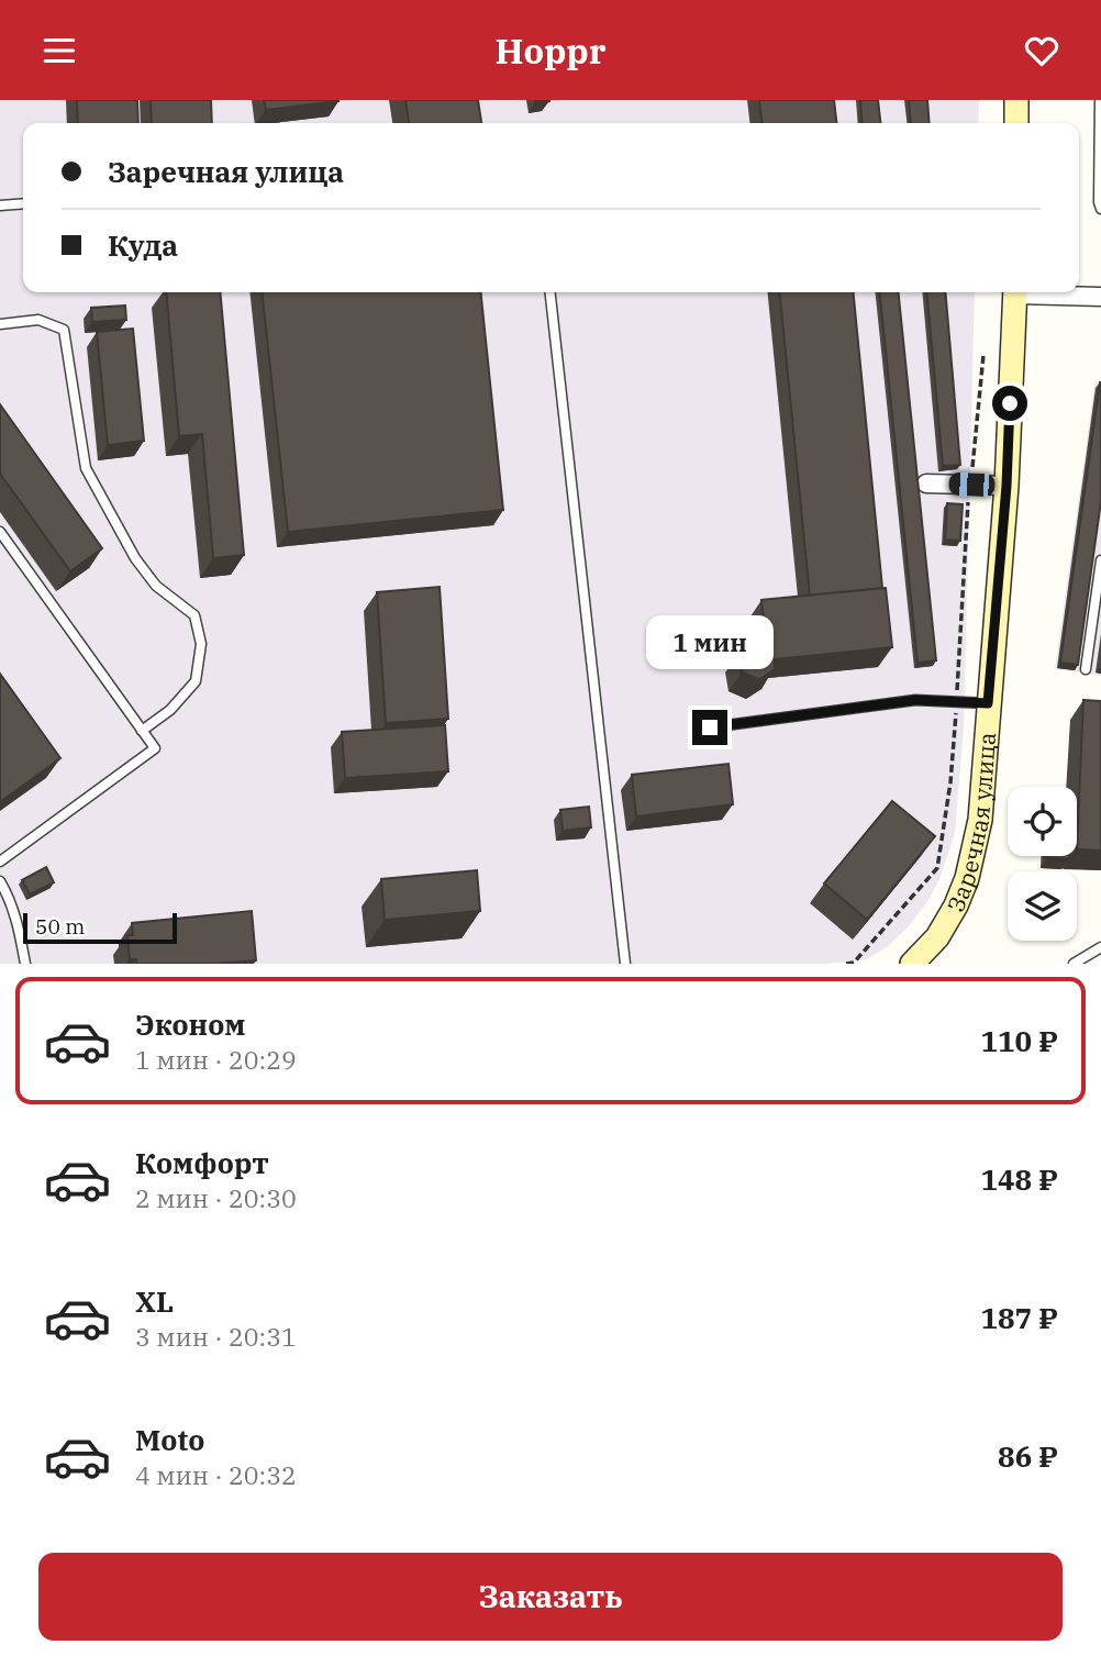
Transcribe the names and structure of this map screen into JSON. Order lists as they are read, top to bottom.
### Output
{
  "streets": {
    "street": ["Заречная улица"]
  },
  "scale_bar": "50 m",
  "page": {
    "header": "Hoppr",
    "banner": ["Заречная улица", "Куда"],
    "bubble": "1 мин",
    "scale": "50 m",
    "list": [
      {
        "name": "Эконом",
        "note": "1 мин · 20:29",
        "value": "110 ₽"
      },
      {
        "name": "Комфорт",
        "note": "2 мин · 20:30",
        "value": "148 ₽"
      },
      {
        "name": "XL",
        "note": "3 мин · 20:31",
        "value": "187 ₽"
      },
      {
        "name": "Moto",
        "note": "4 мин · 20:32",
        "value": "86 ₽"
      }
    ],
    "buttons": "Заказать"
  }
}
